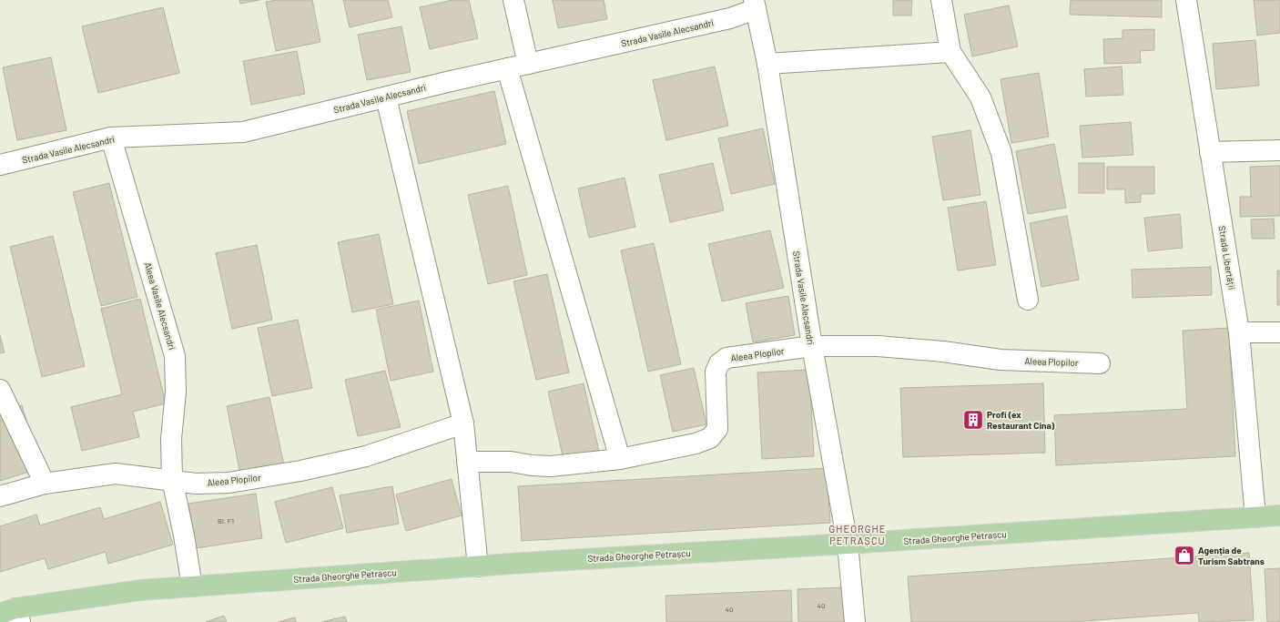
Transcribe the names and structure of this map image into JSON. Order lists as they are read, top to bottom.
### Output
{
  "streets": {
    "main road": ["Strada Gheorghe Petrașcu"],
    "street": [
      "Strada Vasile Alecsandri",
      "Strada Libertății",
      "Aleea Vasile Alecsandri",
      "Aleea Plopilor"
    ]
  },
  "crossings": [
    ["Strada Vasile Alecsandri", "Aleea Vasile Alecsandri"],
    ["Strada Vasile Alecsandri", "Aleea Plopilor"],
    ["Strada Vasile Alecsandri", "Strada Gheorghe Petrașcu"],
    ["Strada Libertății", "Strada Gheorghe Petrașcu"],
    ["Aleea Vasile Alecsandri", "Aleea Plopilor"],
    ["Aleea Vasile Alecsandri", "Strada Gheorghe Petrașcu"]
  ],
  "districts": ["GHEORGHE PETRAȘCU"],
  "places": {
    "building": ["Profi (ex Restaurant Cina)"],
    "shop": ["Agenția de Turism Sabtrans"]
  },
  "house_numbers": ["Bl. F1", "40", "40"]
}
